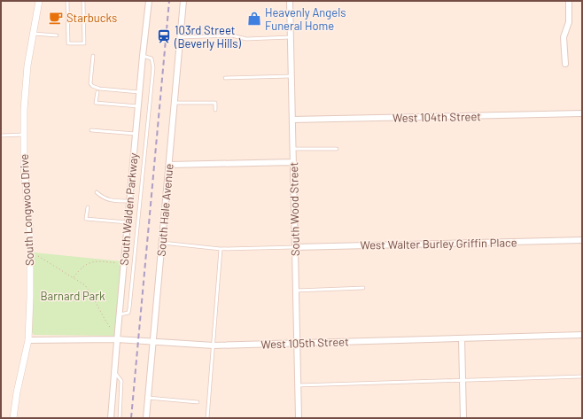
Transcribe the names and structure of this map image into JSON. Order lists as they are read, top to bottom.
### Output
{
  "streets": {
    "street": [
      "West 104th Street",
      "South Walden Parkway",
      "South Wood Street",
      "South Longwood Drive",
      "South Hale Avenue",
      "West Walter Burley Griffin Place",
      "West 105th Street"
    ]
  },
  "crossings": [
    ["West 104th Street", "South Wood Street"],
    ["South Walden Parkway", "West 105th Street"],
    ["South Wood Street", "West Walter Burley Griffin Place"],
    ["South Wood Street", "West 105th Street"],
    ["South Longwood Drive", "West 105th Street"],
    ["South Hale Avenue", "West 105th Street"]
  ],
  "parks": ["Barnard Park"],
  "places": {
    "cafe": ["Starbucks"],
    "shop": ["Heavenly Angels Funeral Home"],
    "station": ["103rd Street (Beverly Hills)"]
  }
}
